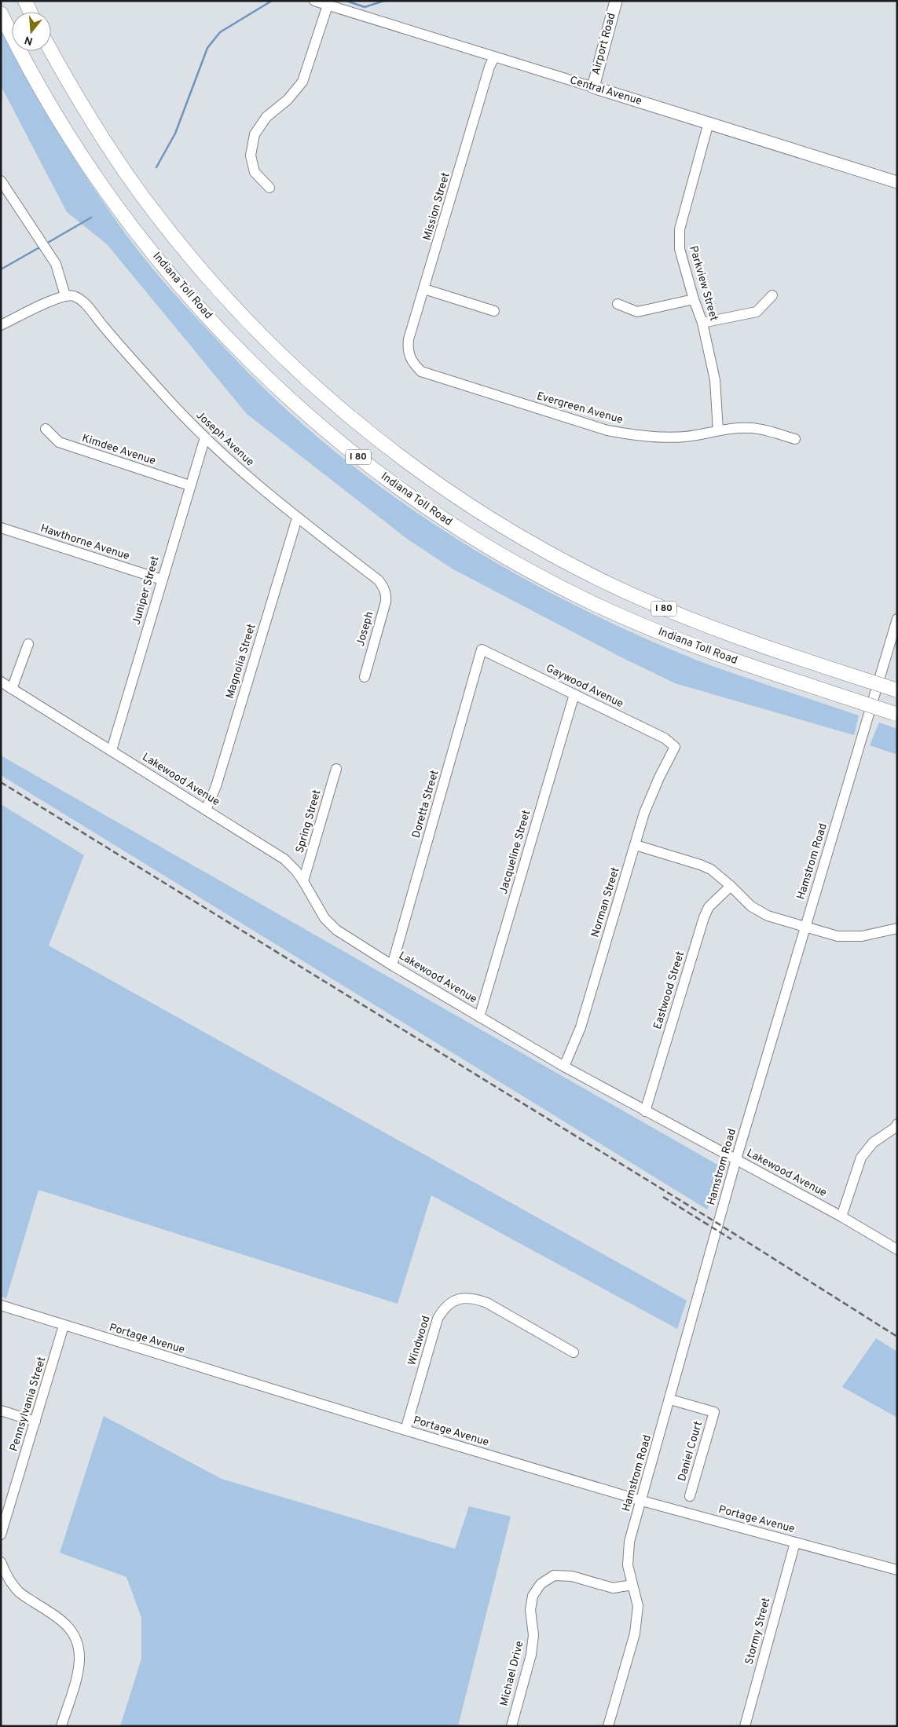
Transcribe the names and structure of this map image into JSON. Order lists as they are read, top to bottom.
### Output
{
  "streets": {
    "highway": ["Indiana Toll Road", "I 80"],
    "main road": ["Airport Road", "Central Avenue"],
    "street": [
      "Mission Street",
      "Parkview Street",
      "Evergreen Avenue",
      "Joseph Avenue",
      "Kimdee Avenue",
      "Hawthorne Avenue",
      "Juniper Street",
      "Joseph",
      "Magnolia Street",
      "Gaywood Avenue",
      "Lakewood Avenue",
      "Doretta Street",
      "Spring Street",
      "Jacqueline Street",
      "Hamstrom Road",
      "Norman Street",
      "Eastwood Street",
      "Portage Avenue",
      "Windwood",
      "Pennsylvania Street",
      "Daniel Court",
      "Stormy Street",
      "Michael Drive"
    ]
  },
  "crossings": [
    ["Airport Road", "Central Avenue"],
    ["Central Avenue", "Mission Street"],
    ["Central Avenue", "Parkview Street"],
    ["Mission Street", "Evergreen Avenue"],
    ["Parkview Street", "Evergreen Avenue"],
    ["Joseph Avenue", "Juniper Street"],
    ["Joseph Avenue", "Joseph"],
    ["Joseph Avenue", "Magnolia Street"],
    ["Kimdee Avenue", "Juniper Street"],
    ["Hawthorne Avenue", "Juniper Street"],
    ["Juniper Street", "Lakewood Avenue"],
    ["Magnolia Street", "Lakewood Avenue"],
    ["Gaywood Avenue", "Doretta Street"],
    ["Gaywood Avenue", "Jacqueline Street"],
    ["Gaywood Avenue", "Norman Street"],
    ["Lakewood Avenue", "Doretta Street"],
    ["Lakewood Avenue", "Spring Street"],
    ["Lakewood Avenue", "Jacqueline Street"],
    ["Lakewood Avenue", "Hamstrom Road"],
    ["Lakewood Avenue", "Norman Street"],
    ["Lakewood Avenue", "Eastwood Street"],
    ["Hamstrom Road", "Portage Avenue"],
    ["Hamstrom Road", "Daniel Court"],
    ["Hamstrom Road", "Michael Drive"],
    ["Portage Avenue", "Windwood"],
    ["Portage Avenue", "Pennsylvania Street"],
    ["Portage Avenue", "Stormy Street"]
  ],
  "north": "bottom"
}
